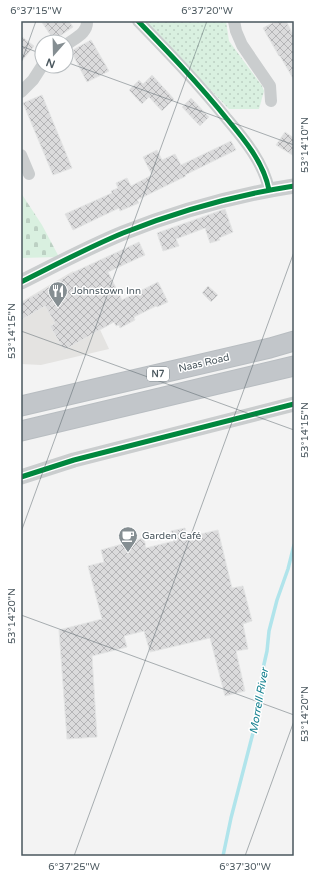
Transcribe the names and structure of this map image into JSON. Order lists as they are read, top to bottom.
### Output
{
  "streets": {
    "highway": ["Naas Road", "N7"]
  },
  "water": ["Morrell River"],
  "places": {
    "restaurant": ["Johnstown Inn"],
    "cafe": ["Garden Café"]
  },
  "north": "bottom",
  "coordinates": [
    "6°37'15\"W",
    "6°37'20\"W",
    "53°14'10\"N",
    "53°14'15\"N",
    "53°14'20\"N",
    "6°37'25\"W",
    "6°37'30\"W"
  ]
}
